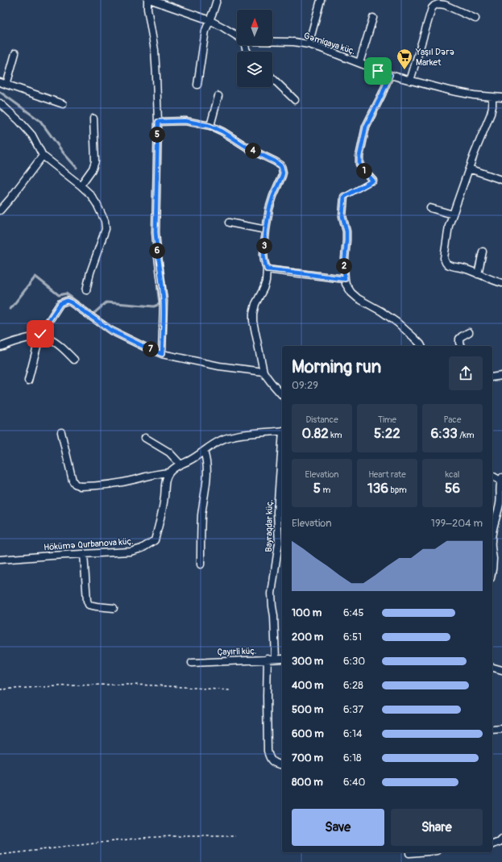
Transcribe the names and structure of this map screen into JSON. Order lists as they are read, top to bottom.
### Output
{
  "streets": {
    "street": [
      "Gəmiqaya küç.",
      "Bayraqdar küç.",
      "Hökümə Qurbanova küç.",
      "Çayırli küç."
    ]
  },
  "crossings": [
    ["Bayraqdar küç.", "Çayırli küç."]
  ],
  "places": {
    "supermarket": ["Yaşıl Dərə Market"]
  },
  "north": "top",
  "page": {
    "pins": [
      "5",
      "4",
      "1",
      "3",
      "6",
      "2",
      "7"
    ],
    "heading": ["Morning run", "09:29"],
    "stats": [
      ["Distance", "0.82 km"],
      ["Time", "5:22"],
      ["Pace", "6:33 /km"],
      ["Elevation", "5 m"],
      ["Heart rate", "136 bpm"],
      ["kcal", "56"]
    ],
    "chart": ["Elevation", "199–204 m"],
    "list": [
      {
        "name": "100 m",
        "note": "6:45"
      },
      {
        "name": "200 m",
        "note": "6:51"
      },
      {
        "name": "300 m",
        "note": "6:30"
      },
      {
        "name": "400 m",
        "note": "6:28"
      },
      {
        "name": "500 m",
        "note": "6:37"
      },
      {
        "name": "600 m",
        "note": "6:14"
      },
      {
        "name": "700 m",
        "note": "6:18"
      },
      {
        "name": "800 m",
        "note": "6:40"
      }
    ],
    "buttons": ["Save", "Share"]
  }
}
